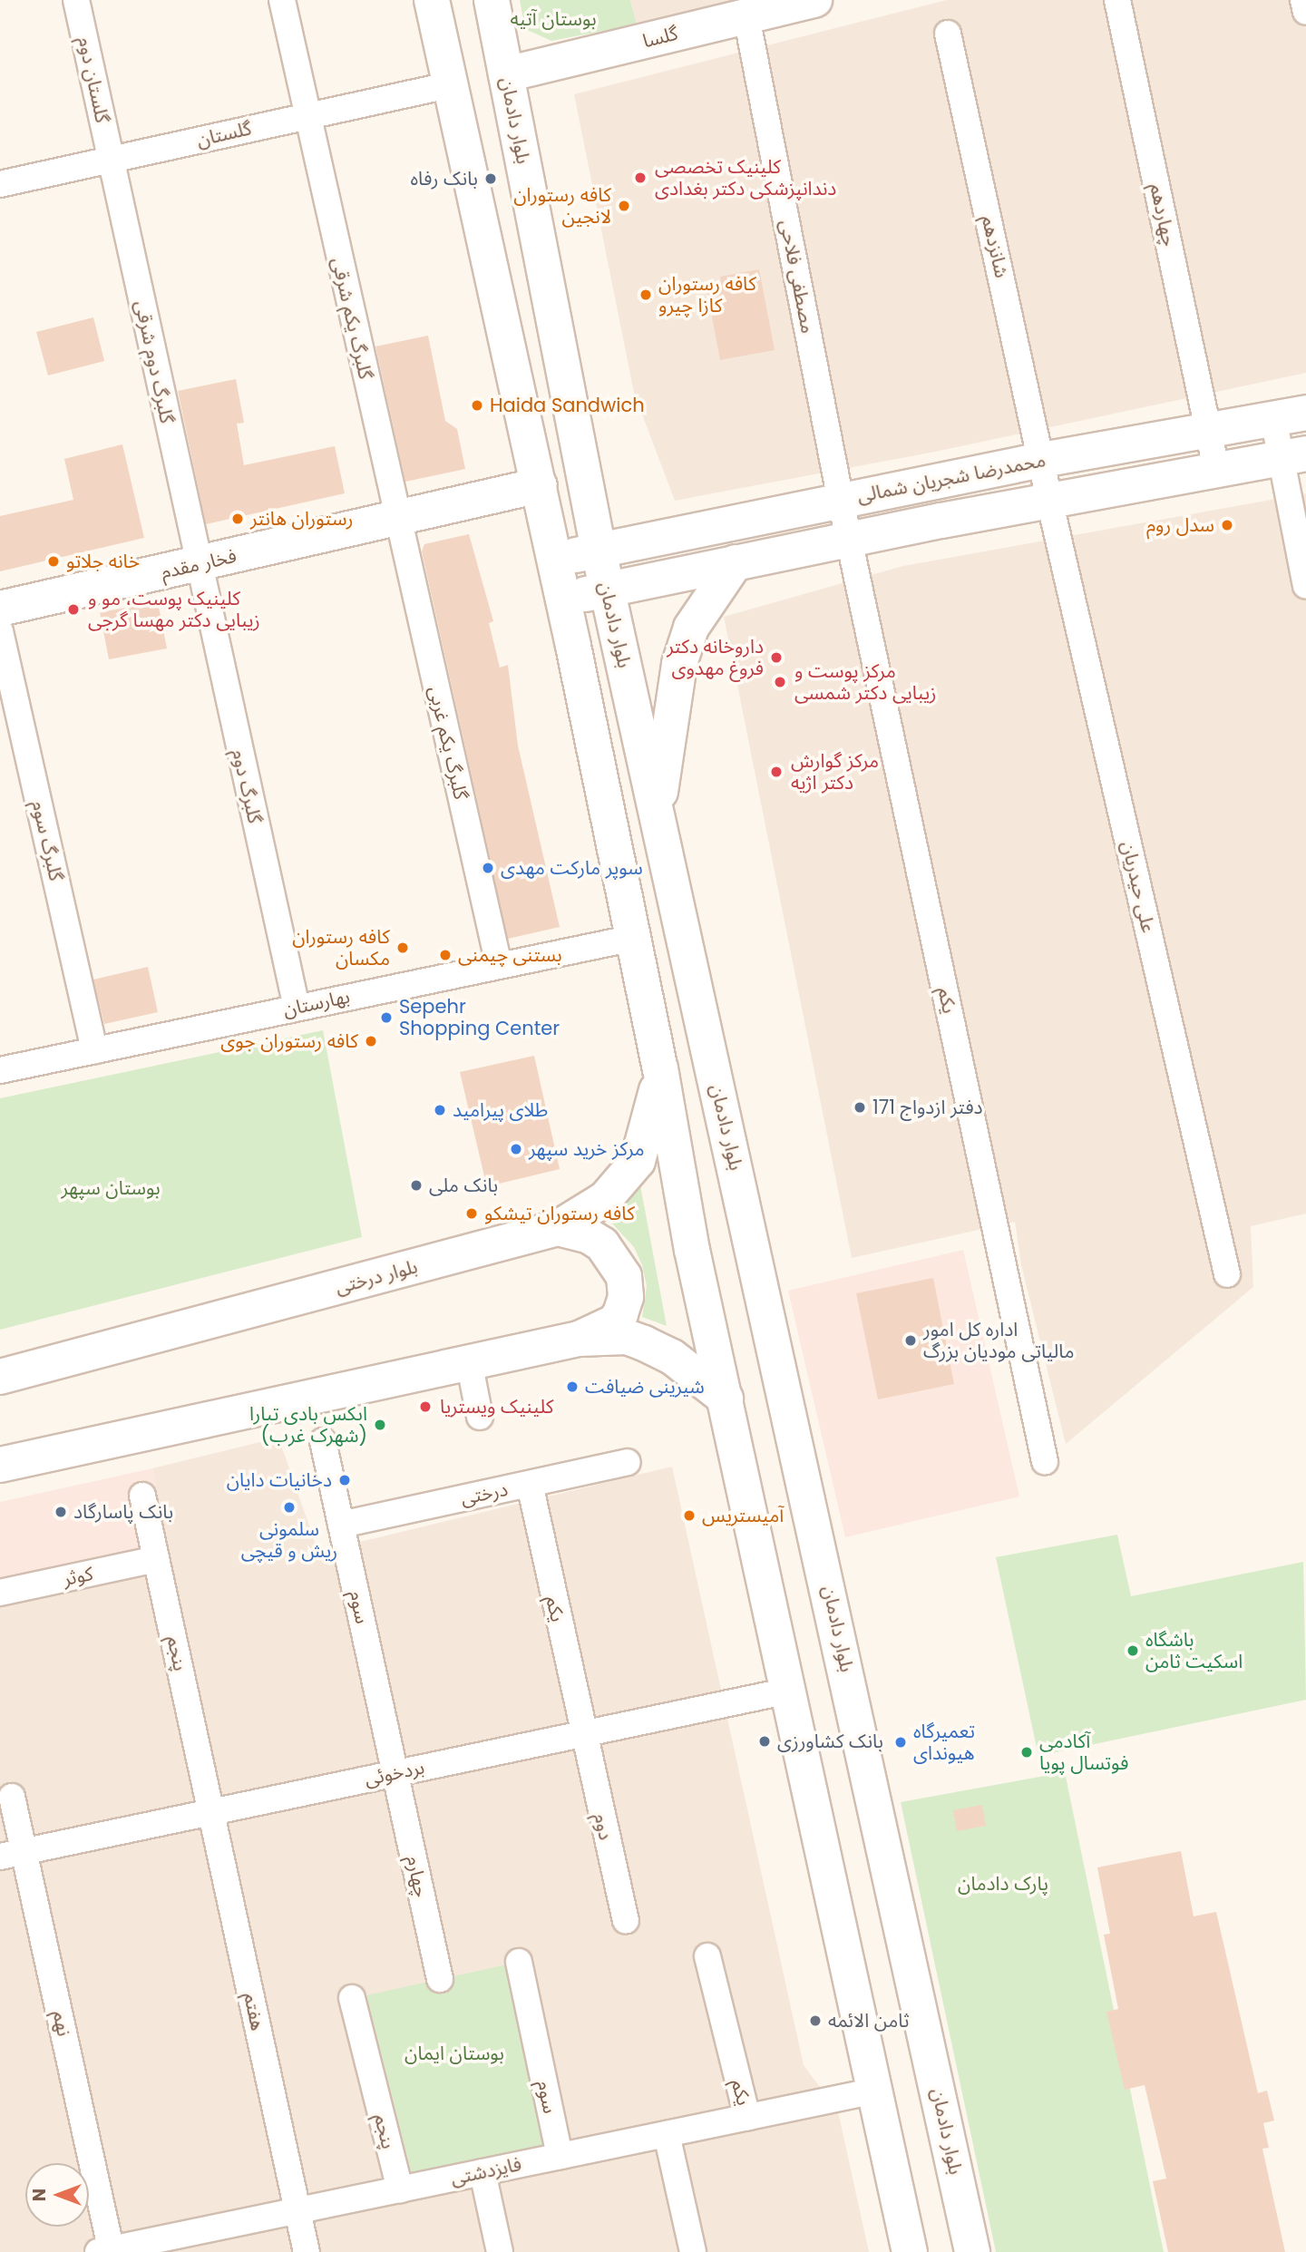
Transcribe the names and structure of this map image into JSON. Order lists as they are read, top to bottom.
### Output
{
  "streets": {
    "main road": [
      "گلسا",
      "بلوار دادمان",
      "محمدرضا شجریان شمالی",
      "فخار مقدم",
      "بلوار درختی"
    ],
    "street": [
      "گلستان دوم",
      "گلستان",
      "چهاردهم",
      "شانزدهم",
      "مصطفی فلاحی",
      "گلبرگ یکم شرقی",
      "گلبرگ دوم شرقی",
      "گلبرگ یکم غربی",
      "گلبرگ دوم",
      "گلبرگ سوم",
      "علی حیدریان",
      "یکم",
      "بهارستان",
      "درختی",
      "کوثر",
      "سوم",
      "پنجم",
      "بردخوئی",
      "دوم",
      "چهارم",
      "هفتم",
      "نهم",
      "فایزدشتی"
    ]
  },
  "crossings": [
    ["گلسا", "بلوار دادمان"],
    ["گلسا", "مصطفی فلاحی"],
    ["گلستان دوم", "گلستان"],
    ["گلستان دوم", "گلبرگ دوم شرقی"],
    ["بلوار دادمان", "محمدرضا شجریان شمالی"],
    ["گلستان", "گلبرگ یکم شرقی"],
    ["گلستان", "گلبرگ دوم شرقی"],
    ["چهاردهم", "محمدرضا شجریان شمالی"],
    ["شانزدهم", "محمدرضا شجریان شمالی"],
    ["شانزدهم", "علی حیدریان"],
    ["مصطفی فلاحی", "محمدرضا شجریان شمالی"],
    ["مصطفی فلاحی", "یکم"],
    ["گلبرگ یکم شرقی", "فخار مقدم"],
    ["گلبرگ یکم شرقی", "گلبرگ یکم غربی"],
    ["گلبرگ دوم شرقی", "فخار مقدم"],
    ["گلبرگ دوم شرقی", "گلبرگ دوم"],
    ["محمدرضا شجریان شمالی", "علی حیدریان"],
    ["محمدرضا شجریان شمالی", "یکم"],
    ["فخار مقدم", "گلبرگ یکم غربی"],
    ["فخار مقدم", "گلبرگ دوم"],
    ["گلبرگ یکم غربی", "بهارستان"],
    ["گلبرگ دوم", "بهارستان"],
    ["گلبرگ سوم", "بهارستان"],
    ["یکم", "درختی"],
    ["یکم", "بردخوئی"],
    ["یکم", "دوم"],
    ["یکم", "فایزدشتی"],
    ["درختی", "سوم"],
    ["کوثر", "پنجم"],
    ["سوم", "بردخوئی"],
    ["سوم", "چهارم"],
    ["سوم", "فایزدشتی"],
    ["پنجم", "بردخوئی"],
    ["پنجم", "هفتم"],
    ["پنجم", "فایزدشتی"],
    ["بردخوئی", "دوم"],
    ["بردخوئی", "چهارم"],
    ["بردخوئی", "هفتم"],
    ["بردخوئی", "نهم"],
    ["هفتم", "فایزدشتی"],
    ["نهم", "فایزدشتی"]
  ],
  "parks": [
    "بوستان آتیه",
    "بوستان سپهر",
    "پارک دادمان",
    "بوستان ایمان"
  ],
  "places": [
    "کلینیک تخصصی دندانپزشکی دکتر بغدادی",
    "بانک رفاه",
    "کافه رستوران لانجین",
    "کافه رستوران کازا چیرو",
    "Haida Sandwich",
    "رستوران هانتر",
    "سدل روم",
    "خانه جلاتو",
    "کلینیک پوست، مو و زیبایی دکتر مهسا گرجی",
    "داروخانه دکتر فروغ مهدوی",
    "مرکز پوست و زیبایی دکتر شمسی",
    "مرکز گوارش دکتر اژیه",
    "سوپر مارکت مهدی",
    "کافه رستوران مکسان",
    "بستنی چیمنی",
    "Sepehr Shopping Center",
    "کافه رستوران جوی",
    "دفتر ازدواج 171",
    "طلای پیرامید",
    "مرکز خرید سپهر",
    "بانک ملی",
    "کافه رستوران تیشکو",
    "اداره کل امور مالیاتی مودیان بزرگ",
    "شیرینی ضیافت",
    "کلینیک ویستریا",
    "ایکس بادی تیارا (شهرک غرب)",
    "دخانیات دایان",
    "سلمونی ریش و قیچی",
    "بانک پاسارگاد",
    "آمیستریس",
    "باشگاه اسکیت ثامن",
    "بانک کشاورزی",
    "تعمیرگاه هیوندای",
    "آکادمی فوتسال پویا",
    "ثامن الائمه"
  ],
  "north": "left"
}
